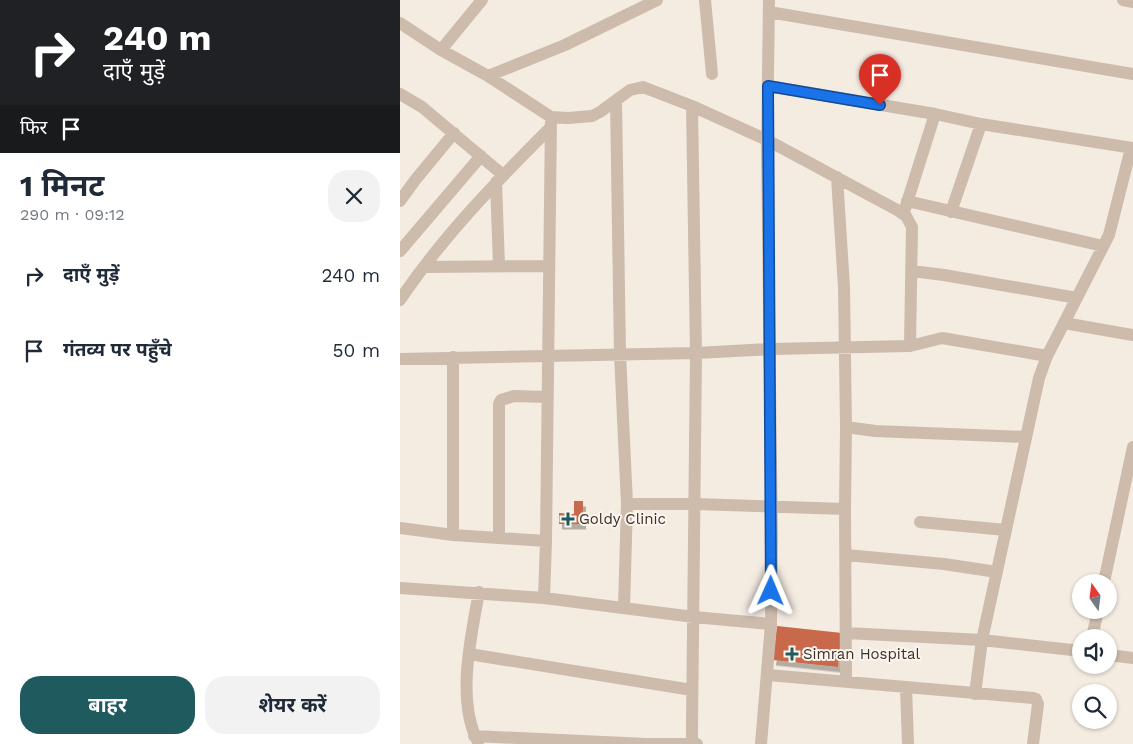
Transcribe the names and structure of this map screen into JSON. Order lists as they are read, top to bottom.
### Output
{
  "places": {
    "health": ["Goldy Clinic", "Simran Hospital"]
  },
  "north": "top",
  "page": {
    "turn": ["240 m", "दाएँ मुड़ें"],
    "then": "फिर",
    "heading": ["1 मिनट", "290 m · 09:12"],
    "list": [
      {
        "name": "दाएँ मुड़ें",
        "value": "240 m"
      },
      {
        "name": "गंतव्य पर पहुँचे",
        "value": "50 m"
      }
    ],
    "buttons": ["बाहर", "शेयर करें"]
  }
}
